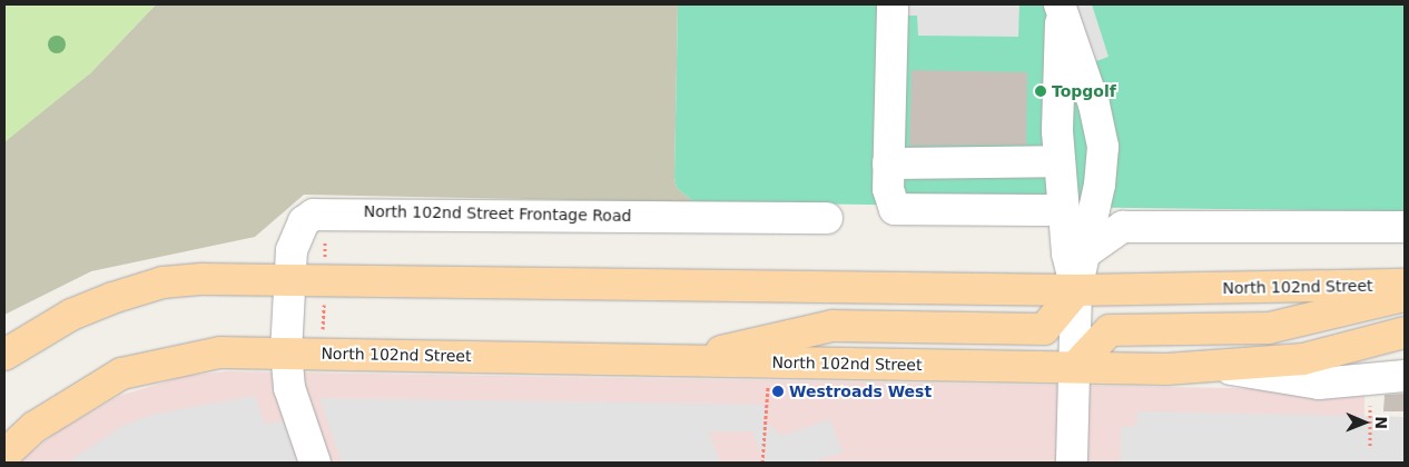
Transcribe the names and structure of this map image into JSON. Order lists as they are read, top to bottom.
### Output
{
  "streets": {
    "main road": ["North 102nd Street"],
    "street": ["North 102nd Street Frontage Road"]
  },
  "crossings": [
    ["North 102nd Street Frontage Road", "North 102nd Street"]
  ],
  "places": ["Topgolf", "Westroads West"],
  "north": "right"
}
